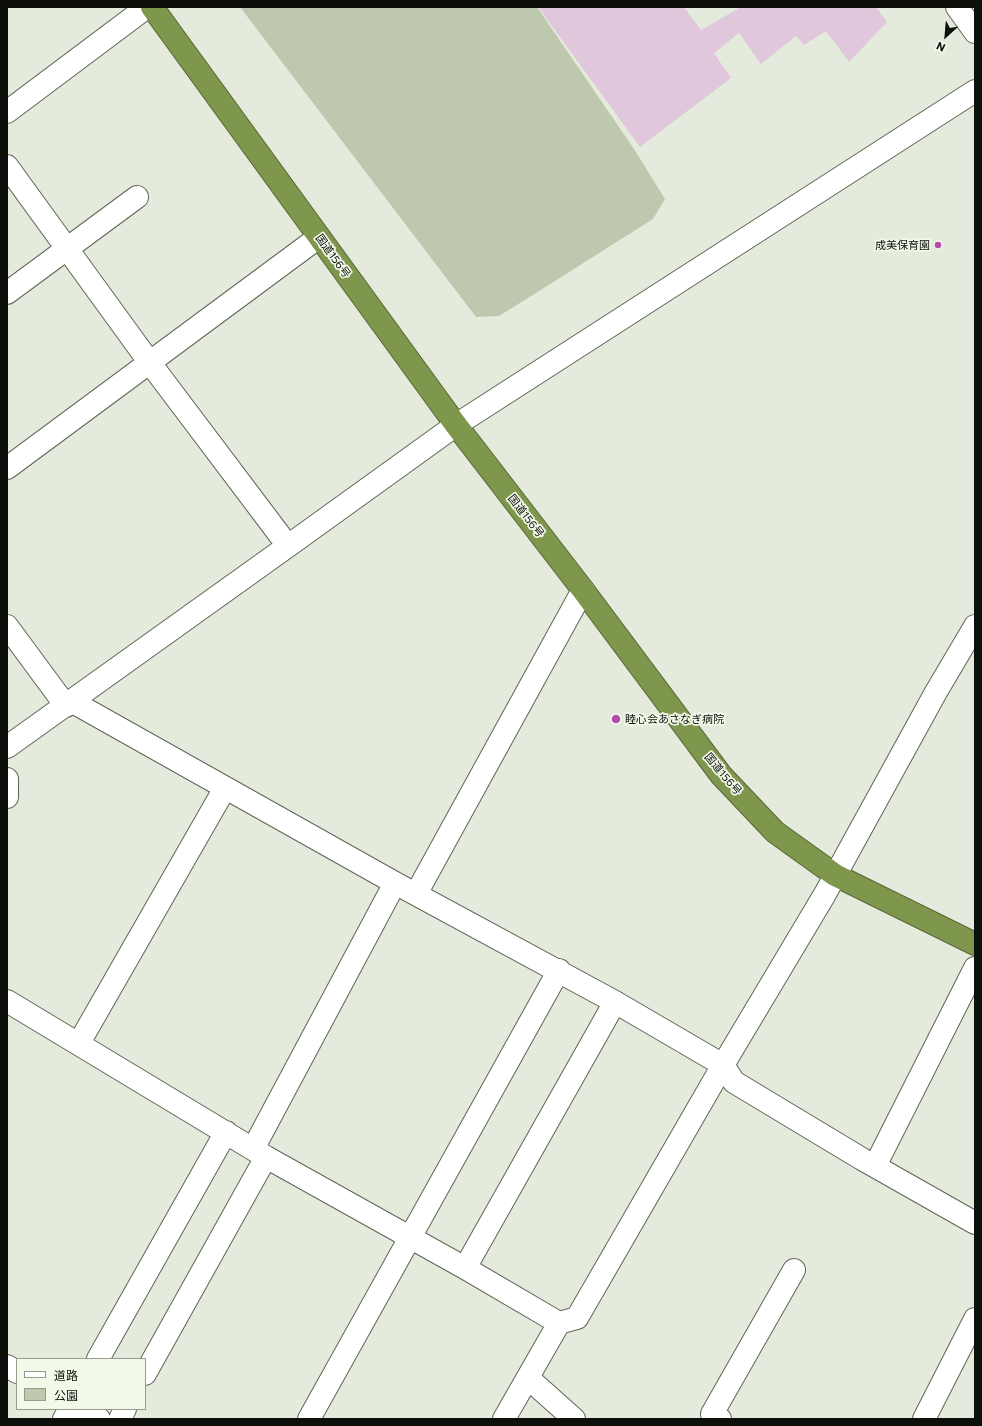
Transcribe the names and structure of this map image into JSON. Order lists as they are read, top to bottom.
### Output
{
  "streets": {
    "highway": ["国道156号"]
  },
  "places": ["成美保育園", "睦心会あさなぎ病院"],
  "legend": ["道路", "公園"],
  "north": "bottom left"
}
